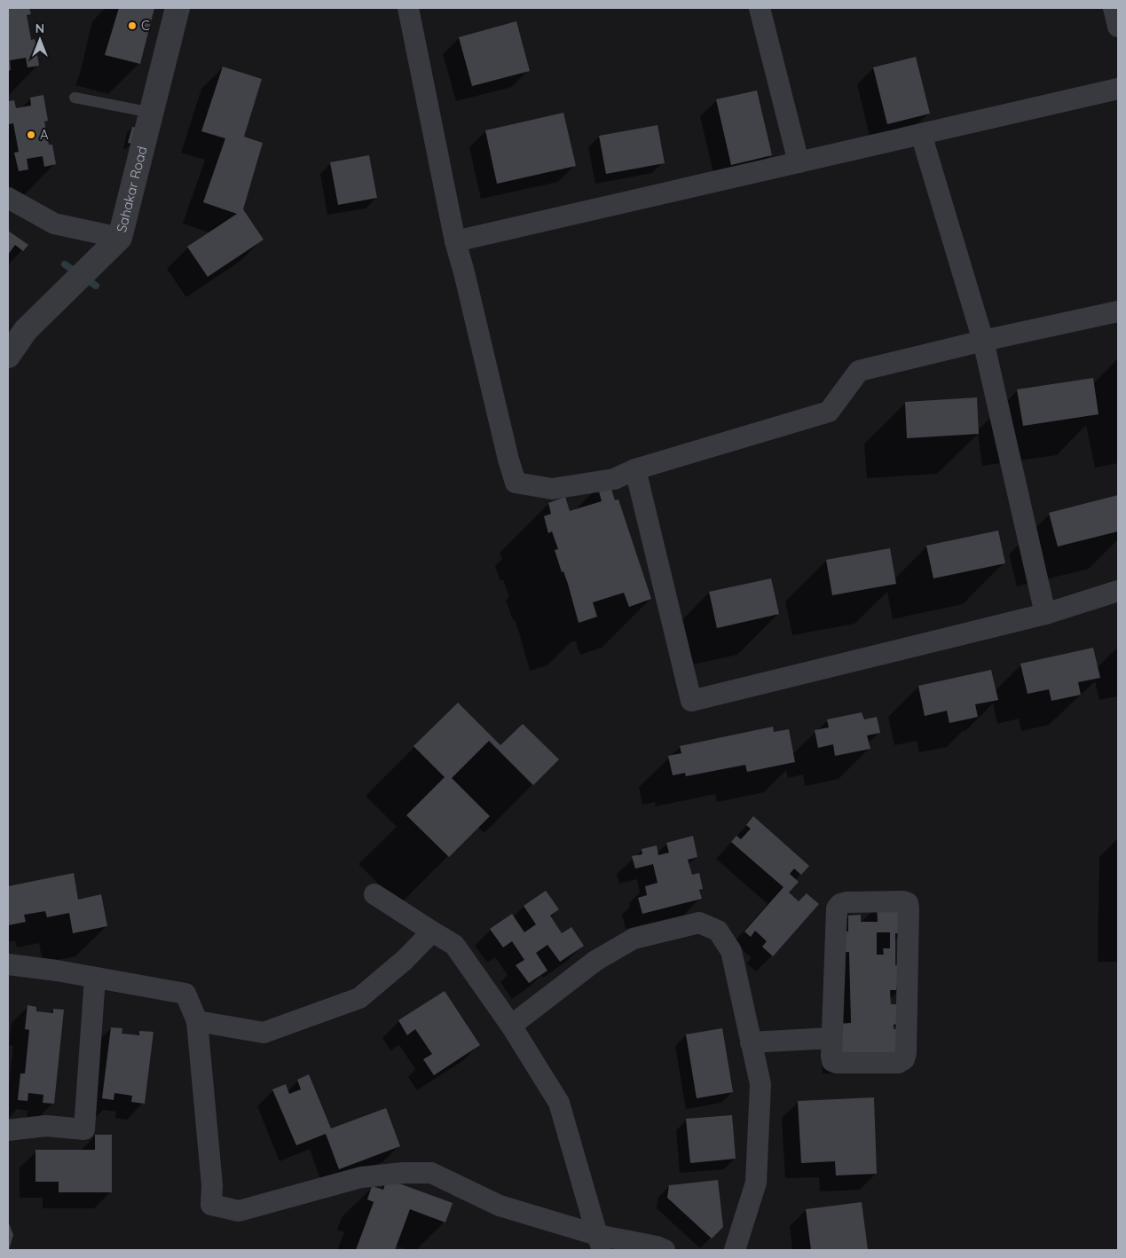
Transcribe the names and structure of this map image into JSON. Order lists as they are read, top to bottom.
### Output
{
  "streets": {
    "street": ["Sahakar Road"]
  },
  "places": ["C", "A"],
  "north": "top"
}
